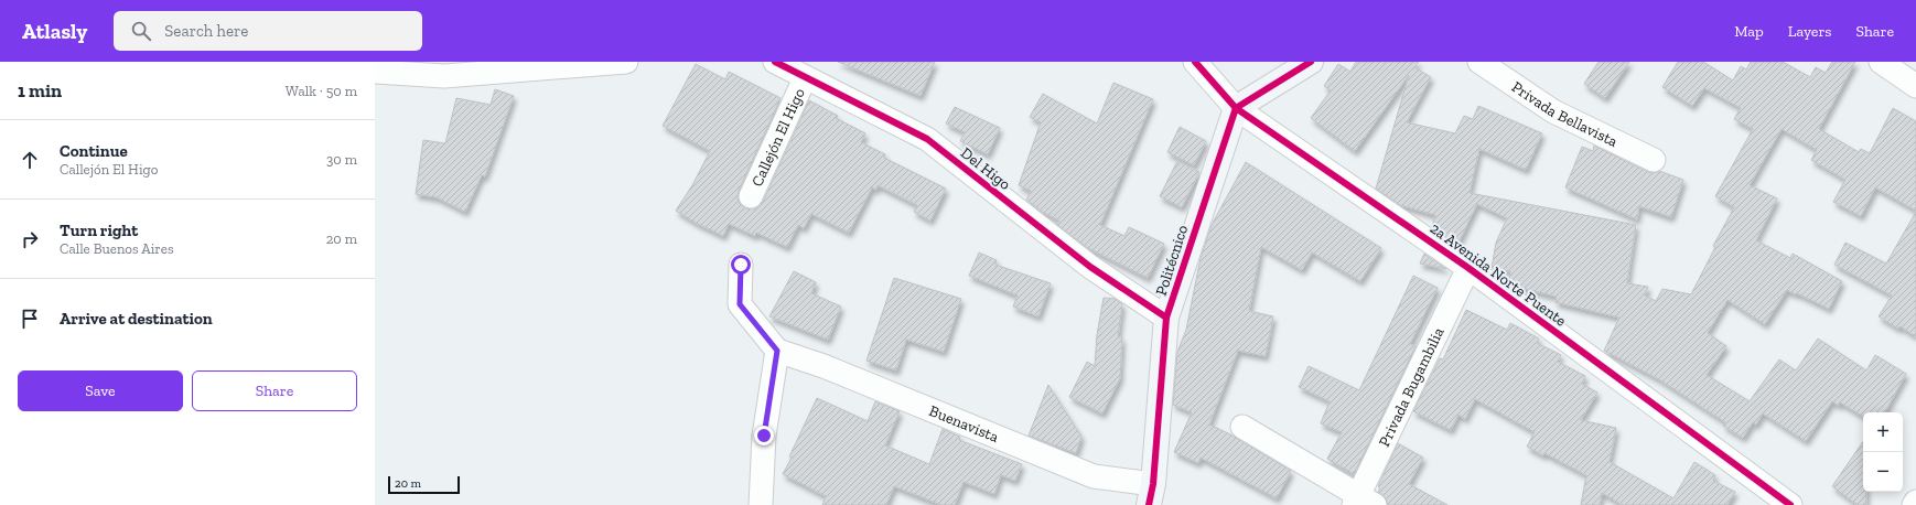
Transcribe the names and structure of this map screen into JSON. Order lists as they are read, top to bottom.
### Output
{
  "streets": {
    "street": [
      "Privada Bellavista",
      "Callejón El Higo",
      "Del Higo",
      "Politécnico",
      "2a Avenida Norte Puente",
      "Privada Bugambilia",
      "Buenavista"
    ]
  },
  "crossings": [
    ["Callejón El Higo", "Del Higo"],
    ["Del Higo", "Politécnico"],
    ["Politécnico", "2a Avenida Norte Puente"],
    ["Politécnico", "Buenavista"],
    ["2a Avenida Norte Puente", "Privada Bugambilia"]
  ],
  "scale_bar": "20 m",
  "page": {
    "header": "Atlasly",
    "search": "Search here",
    "nav": ["Map", "Layers", "Share"],
    "heading": ["1 min", "Walk · 50 m"],
    "list": [
      ["Continue", "Callejón El Higo", "30 m"],
      ["Turn right", "Calle Buenos Aires", "20 m"],
      "Arrive at destination"
    ],
    "buttons": ["Save", "Share"],
    "map_buttons": ["+", "−"],
    "scale": "20 m"
  }
}
